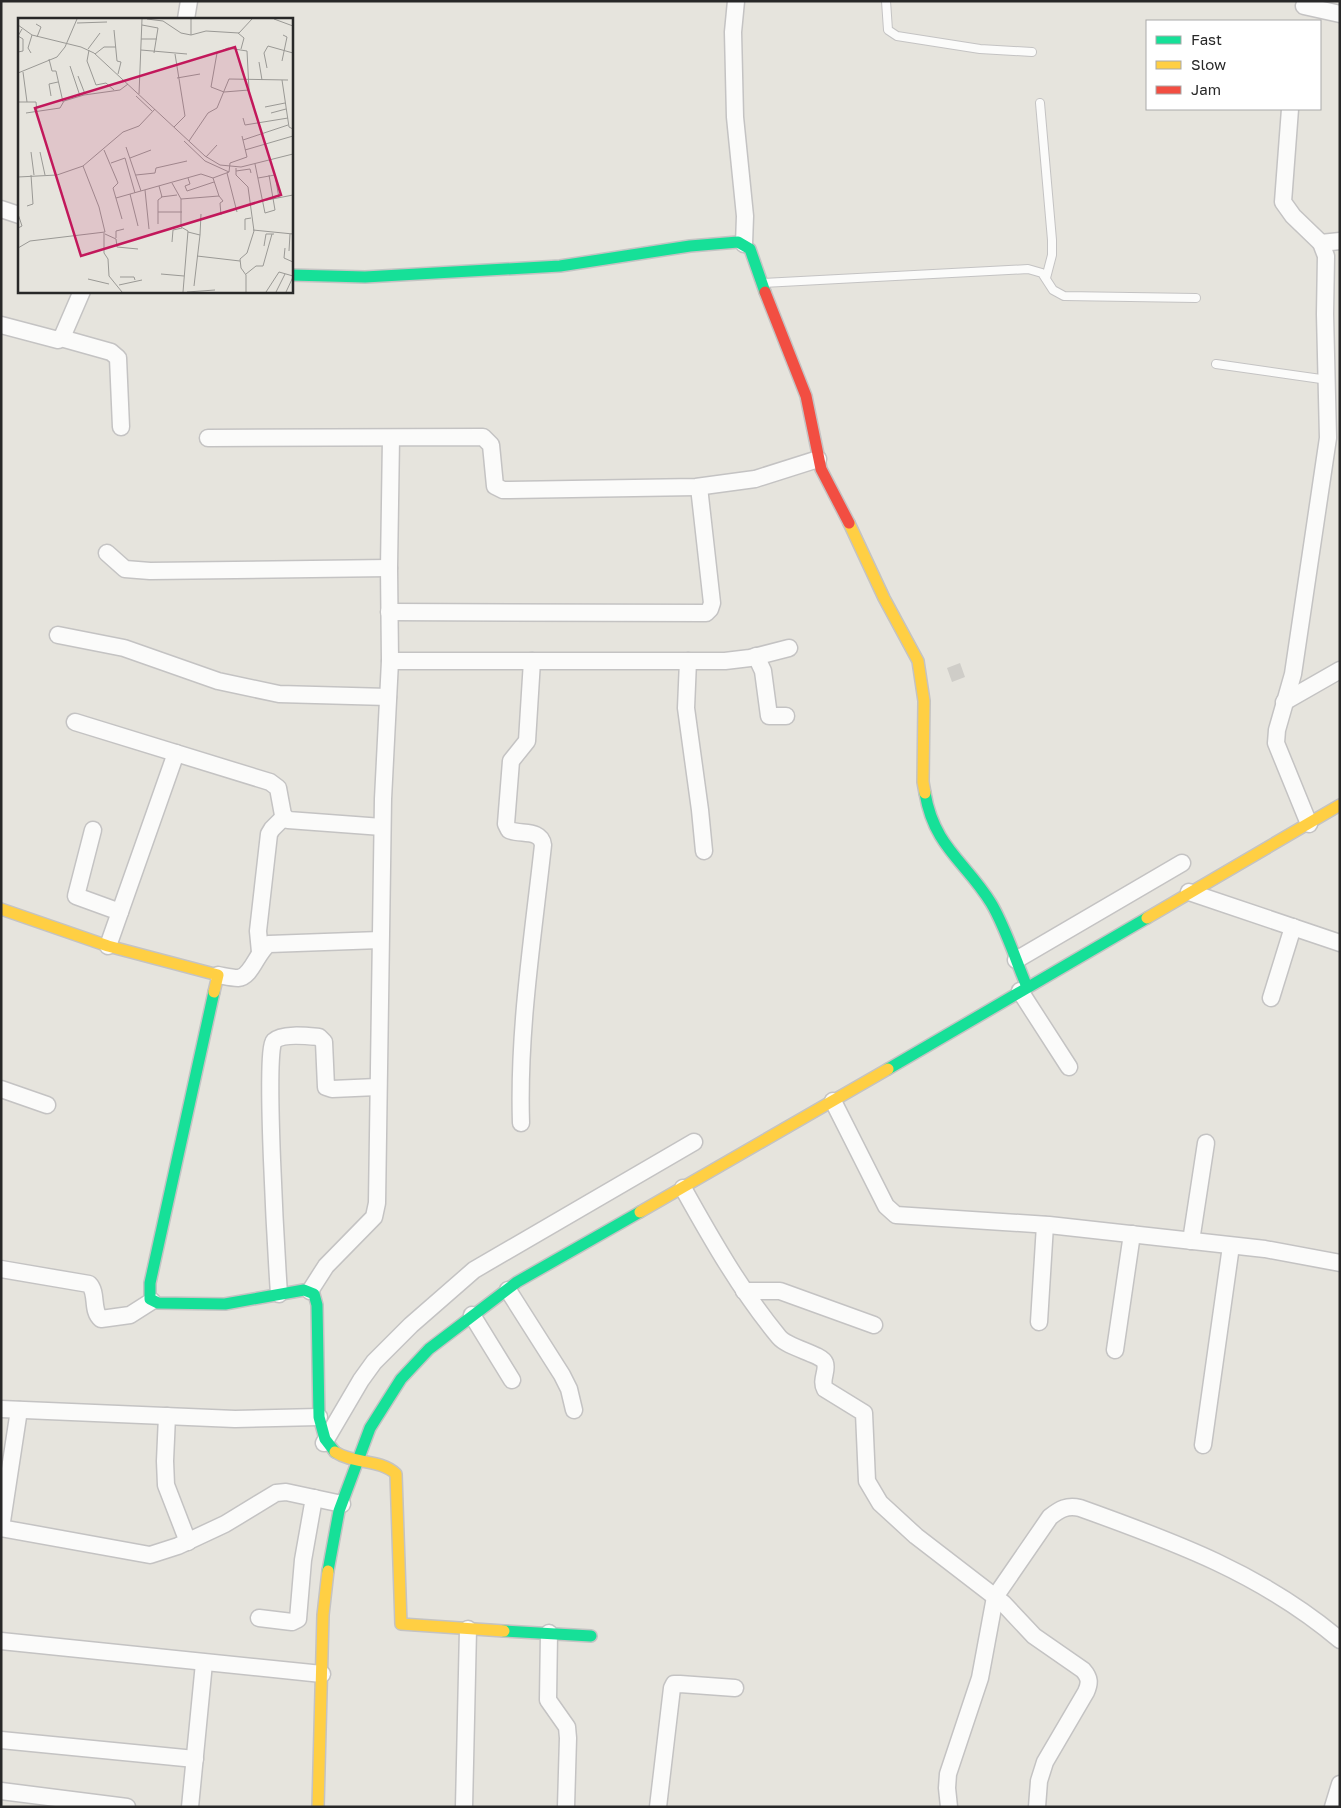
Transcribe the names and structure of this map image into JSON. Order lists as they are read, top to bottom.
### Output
{
  "legend": ["Fast", "Slow", "Jam"]
}
